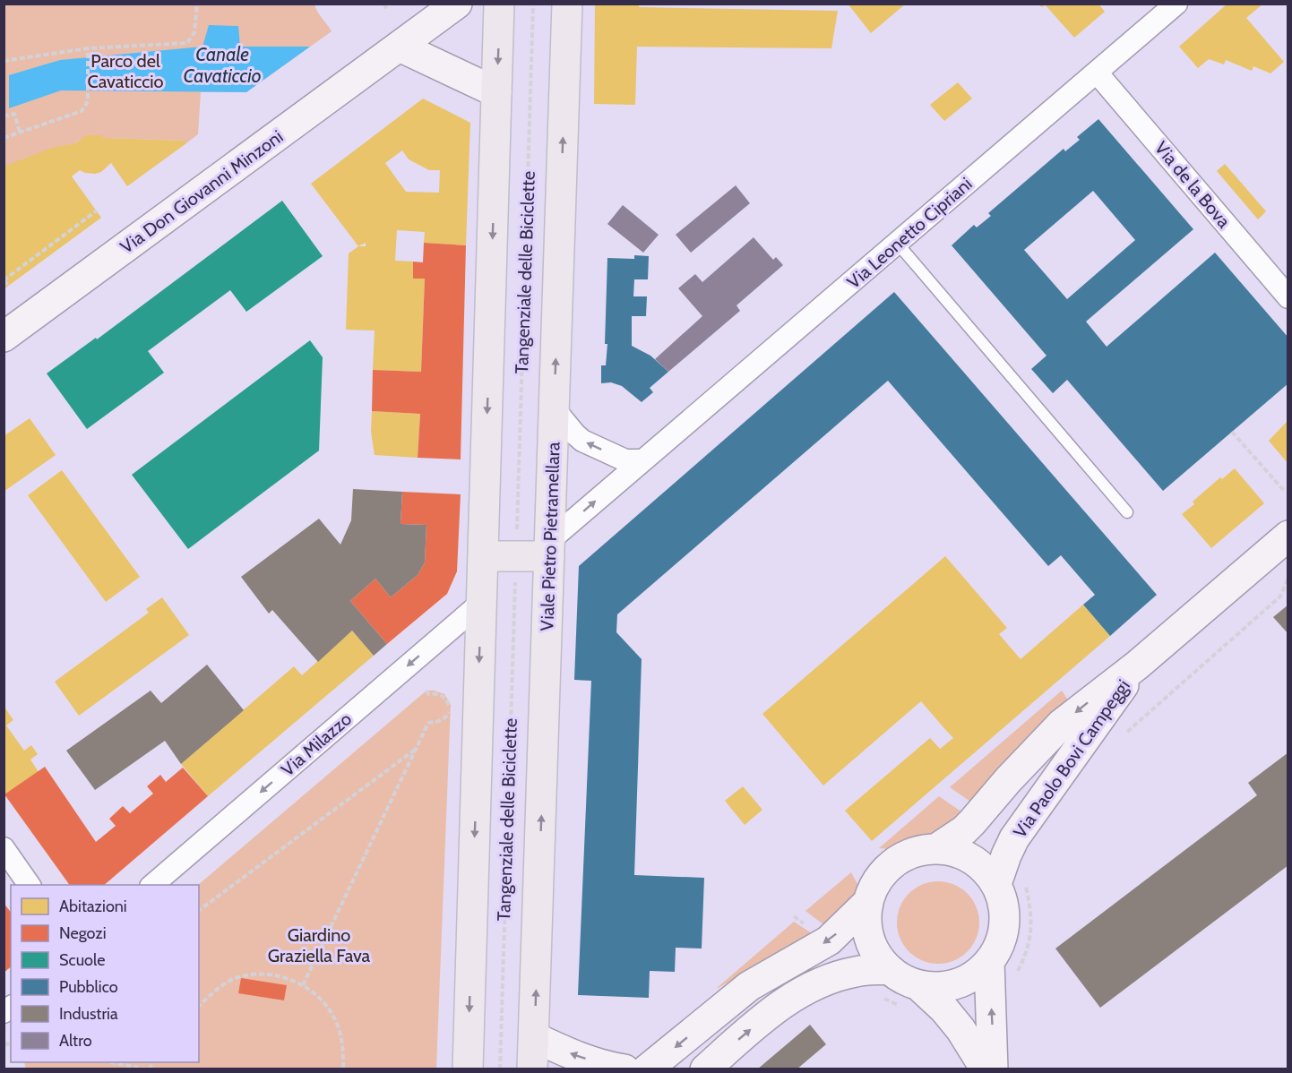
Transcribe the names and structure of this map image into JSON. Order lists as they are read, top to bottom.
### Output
{
  "streets": {
    "main road": ["Viale Pietro Pietramellara"],
    "street": [
      "Via de la Bova",
      "Via Don Giovanni Minzoni",
      "Via Leonetto Cipriani",
      "Via Milazzo",
      "Via Paolo Bovi Campeggi"
    ],
    "path": ["Tangenziale delle Biciclette"]
  },
  "crossings": [
    ["Via de la Bova", "Via Leonetto Cipriani"],
    ["Via Leonetto Cipriani", "Viale Pietro Pietramellara"]
  ],
  "one_way": ["Via Milazzo"],
  "water": ["Canale Cavaticcio"],
  "parks": ["Parco del Cavaticcio", "Giardino Graziella Fava"],
  "legend": [
    "Abitazioni",
    "Negozi",
    "Scuole",
    "Pubblico",
    "Industria",
    "Altro"
  ]
}
